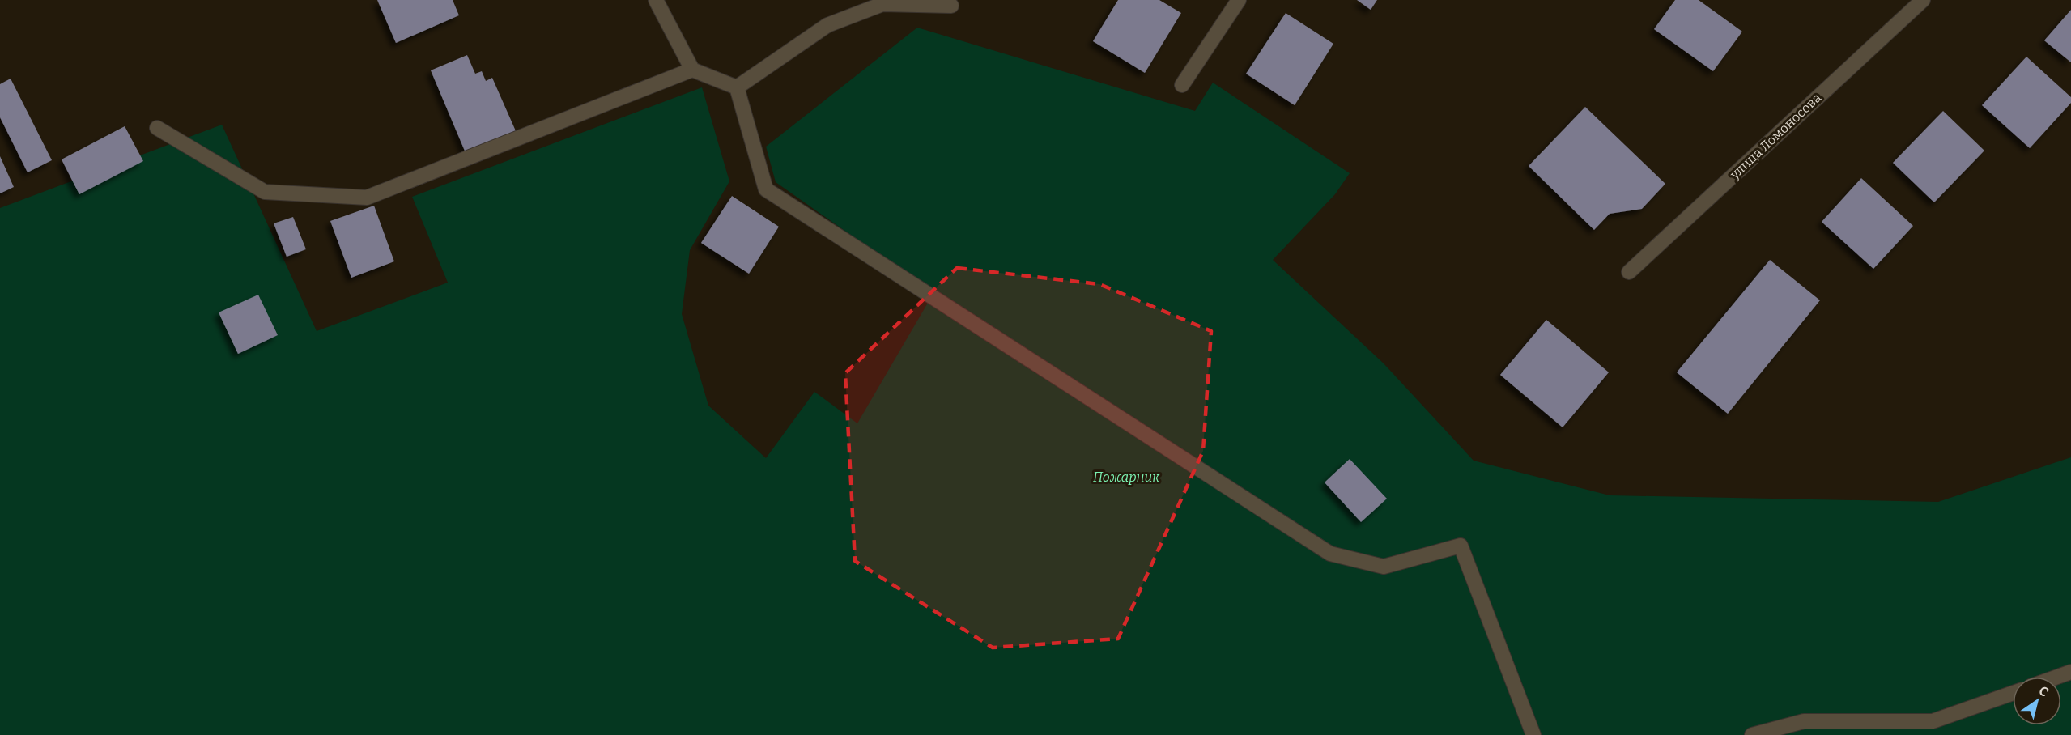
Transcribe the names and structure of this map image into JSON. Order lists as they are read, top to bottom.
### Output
{
  "streets": {
    "street": ["улица Ломоносова"]
  },
  "parks": ["Пожарник"],
  "north": "top right"
}
